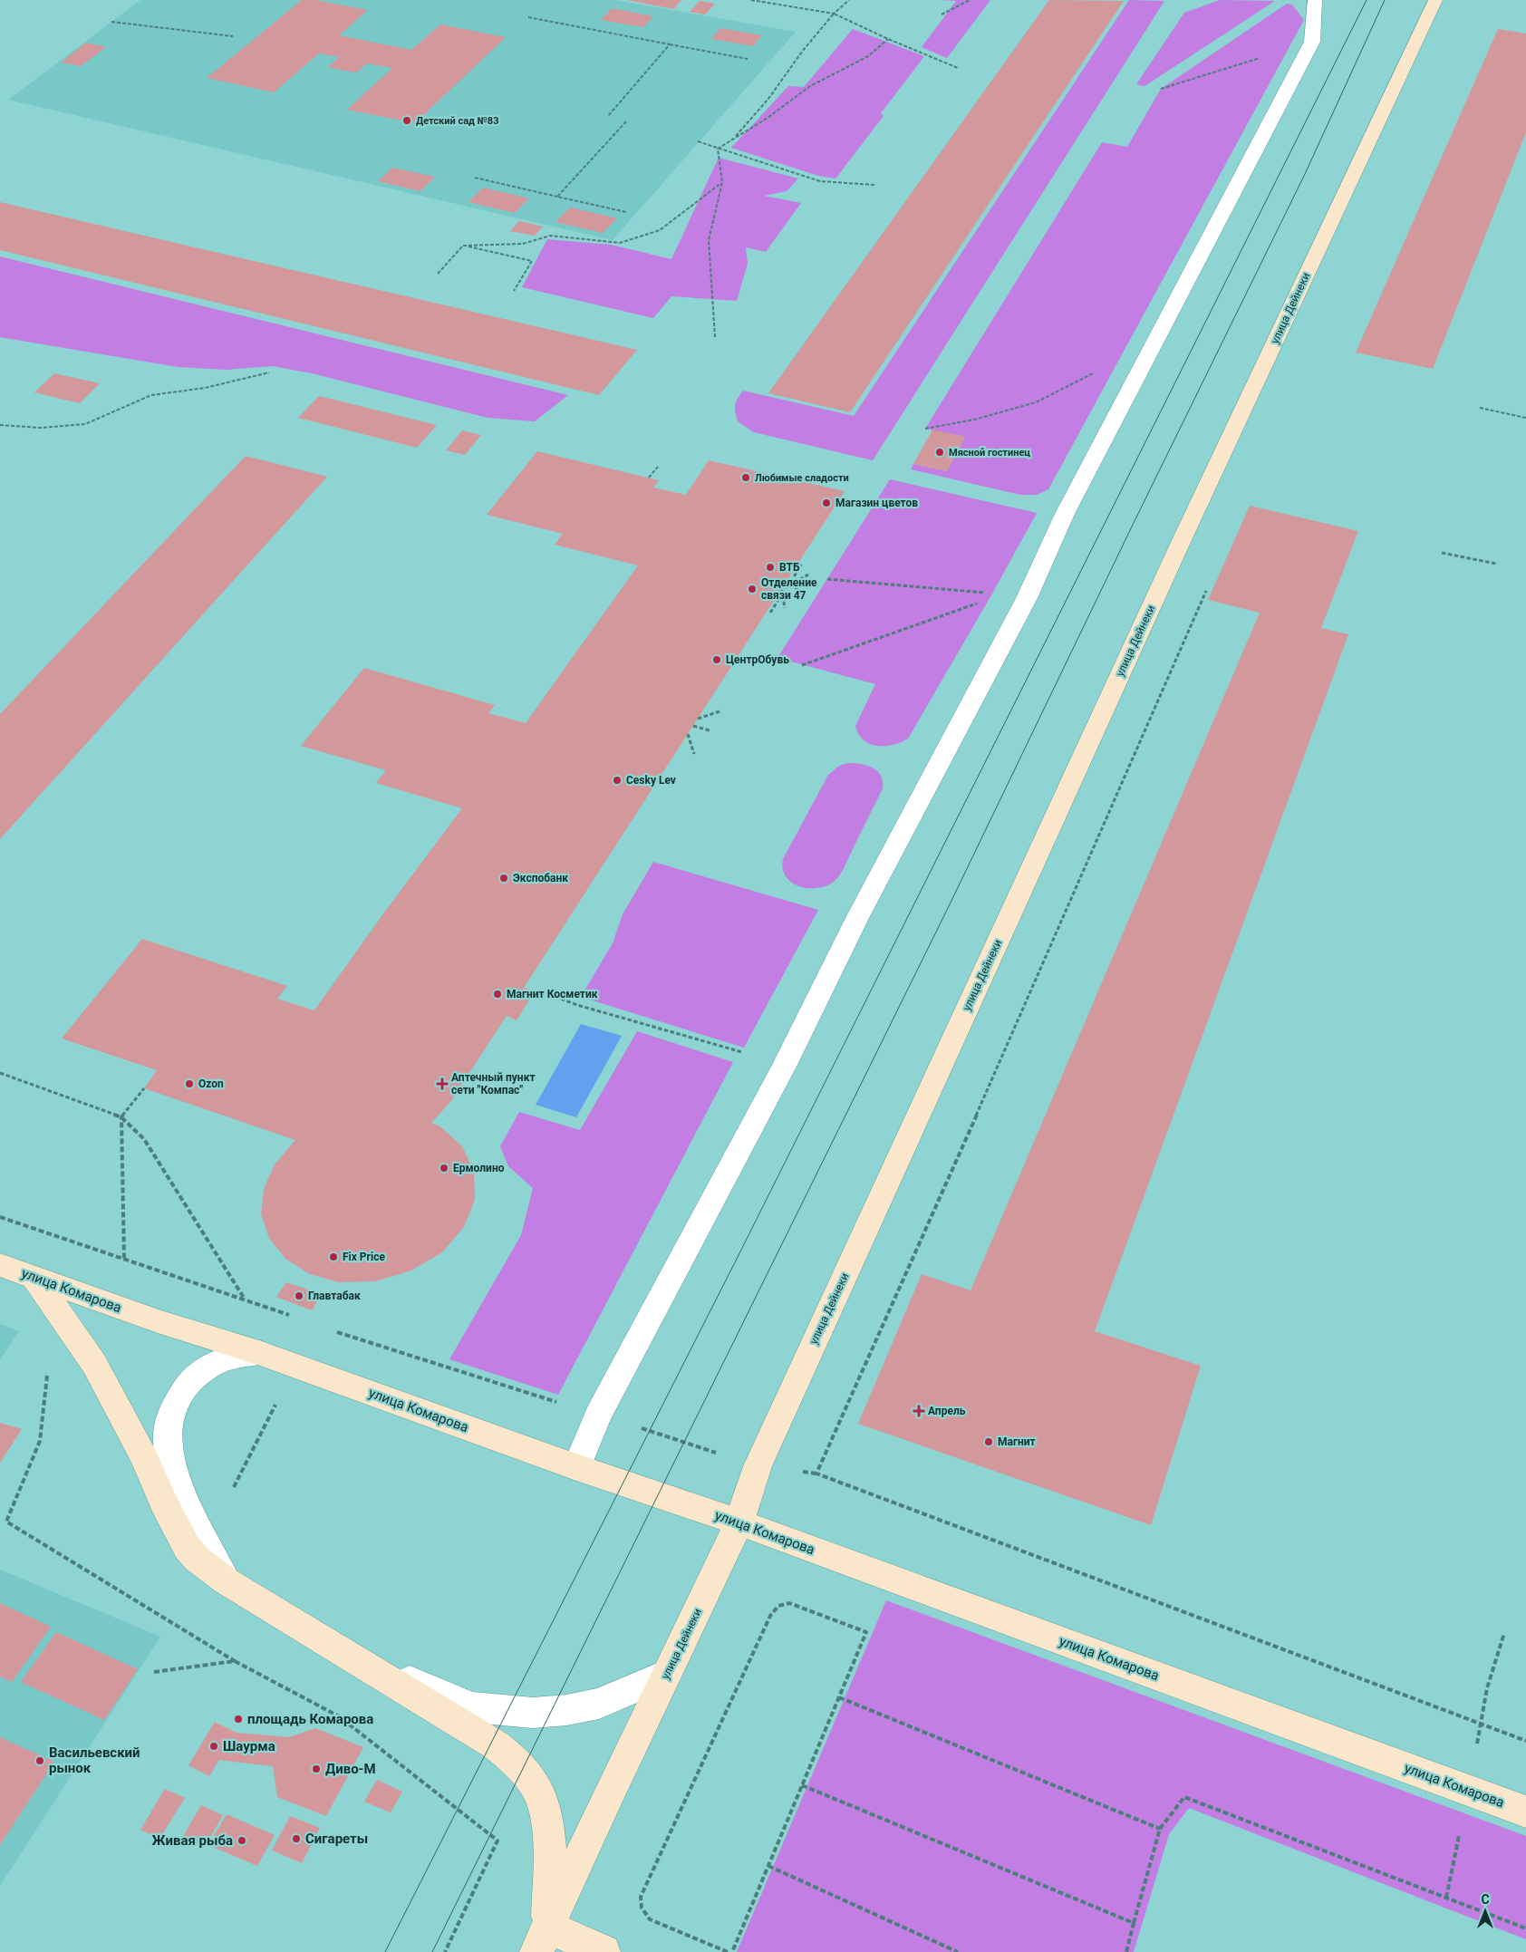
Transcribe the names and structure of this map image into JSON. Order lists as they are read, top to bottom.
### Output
{
  "streets": {
    "main road": ["улица Дейнеки", "улица Комарова"]
  },
  "crossings": [
    ["улица Дейнеки", "улица Комарова"]
  ],
  "places": {
    "other": [
      "Детский сад №83",
      "Мясной гостинец",
      "Любимые сладости",
      "Магазин цветов",
      "ВТБ",
      "Отделение связи 47",
      "ЦентрОбувь",
      "Cesky Lev",
      "Экспобанк",
      "Магнит Косметик",
      "Ozon",
      "Ермолино",
      "Fix Price",
      "Главтабак",
      "Магнит",
      "площадь Комарова",
      "Шаурма",
      "Васильевский рынок",
      "Диво-М",
      "Сигареты",
      "Живая рыба"
    ],
    "health": ["Аптечный пункт сети \"Компас\"", "Апрель"]
  },
  "north": "top"
}
